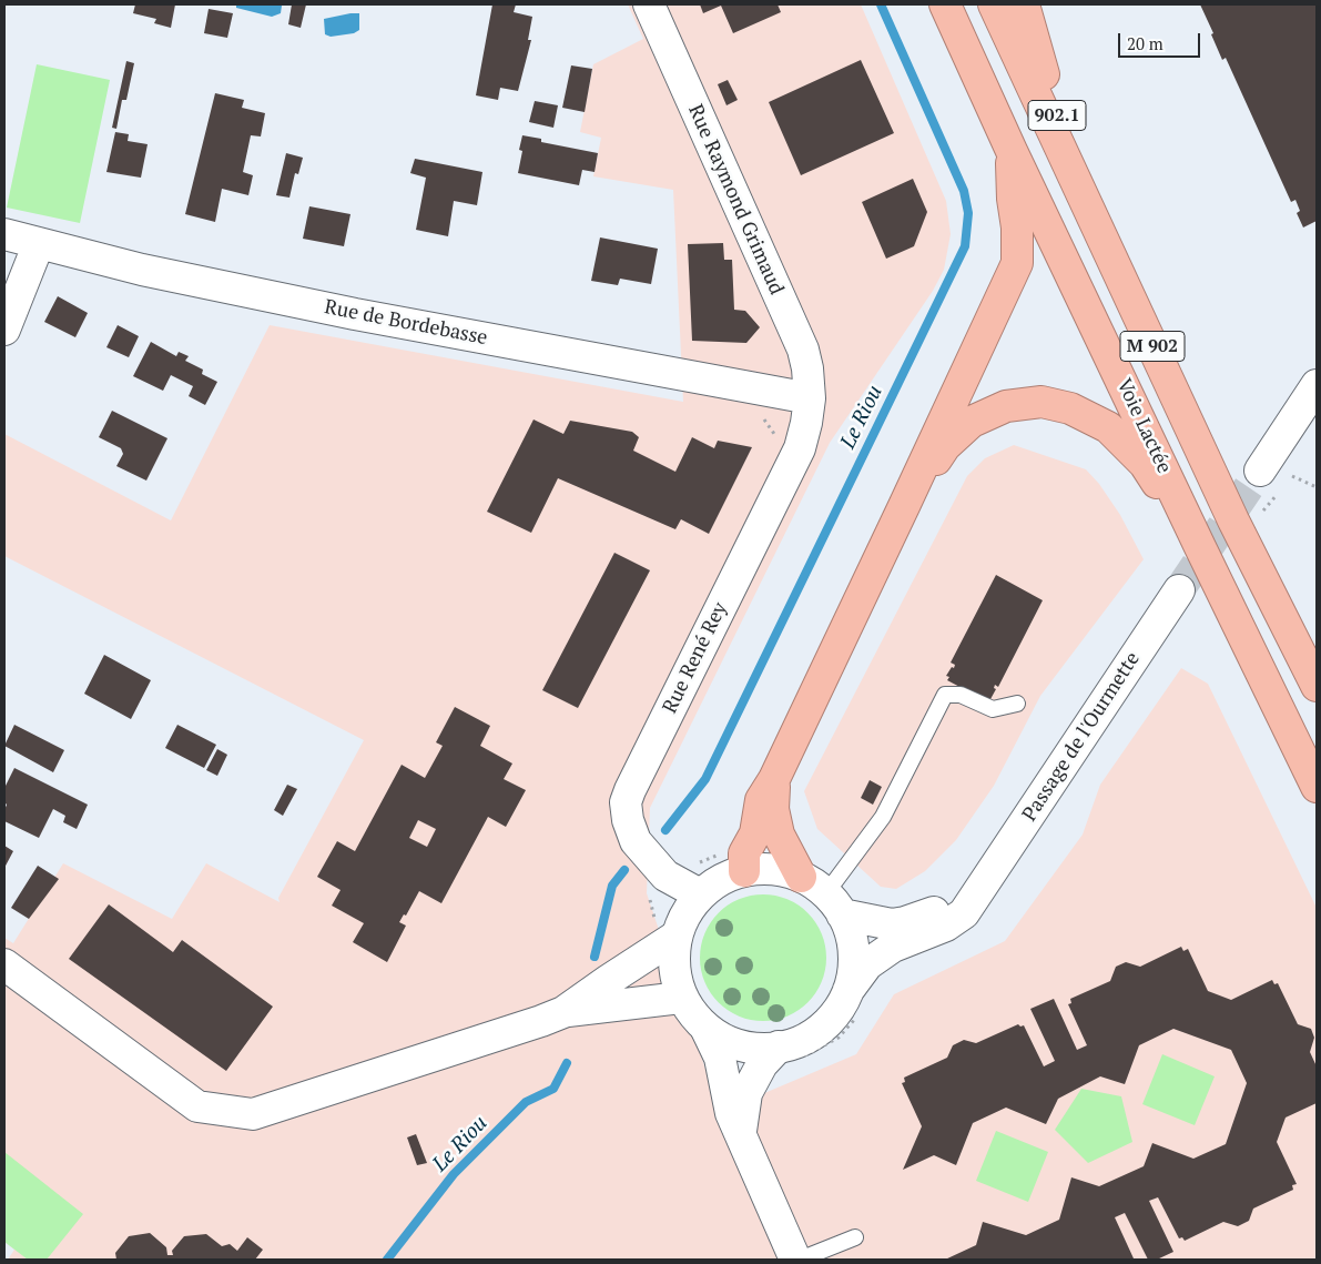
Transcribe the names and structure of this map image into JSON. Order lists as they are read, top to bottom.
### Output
{
  "streets": {
    "highway": ["902.1", "M 902", "Voie Lactée"],
    "street": [
      "Rue Raymond Grimaud",
      "Rue de Bordebasse",
      "Rue René Rey",
      "Passage de l'Ourmette"
    ]
  },
  "crossings": [
    ["902.1", "M 902"],
    ["Rue Raymond Grimaud", "Rue de Bordebasse"],
    ["Rue Raymond Grimaud", "Rue René Rey"],
    ["Rue de Bordebasse", "Rue René Rey"],
    ["Rue René Rey", "Passage de l'Ourmette"]
  ],
  "water": ["Le Riou"],
  "scale_bar": "20 m"
}
